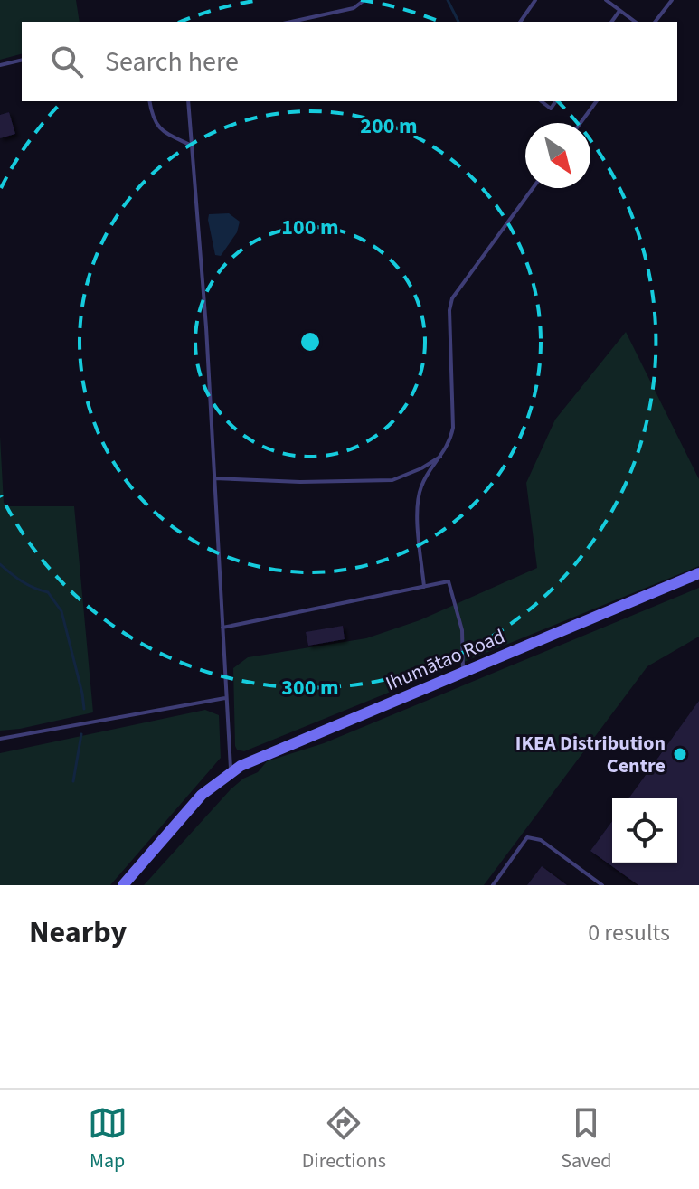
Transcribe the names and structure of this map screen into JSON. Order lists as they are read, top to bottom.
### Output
{
  "streets": {
    "street": ["Ihumātao Road"]
  },
  "places": ["IKEA Distribution Centre"],
  "north": "bottom right",
  "page": {
    "search": "Search here",
    "heading": ["Nearby", "0 results"],
    "nav": ["Map", "Directions", "Saved"]
  },
  "rings": ["200 m", "100 m", "300 m"]
}
